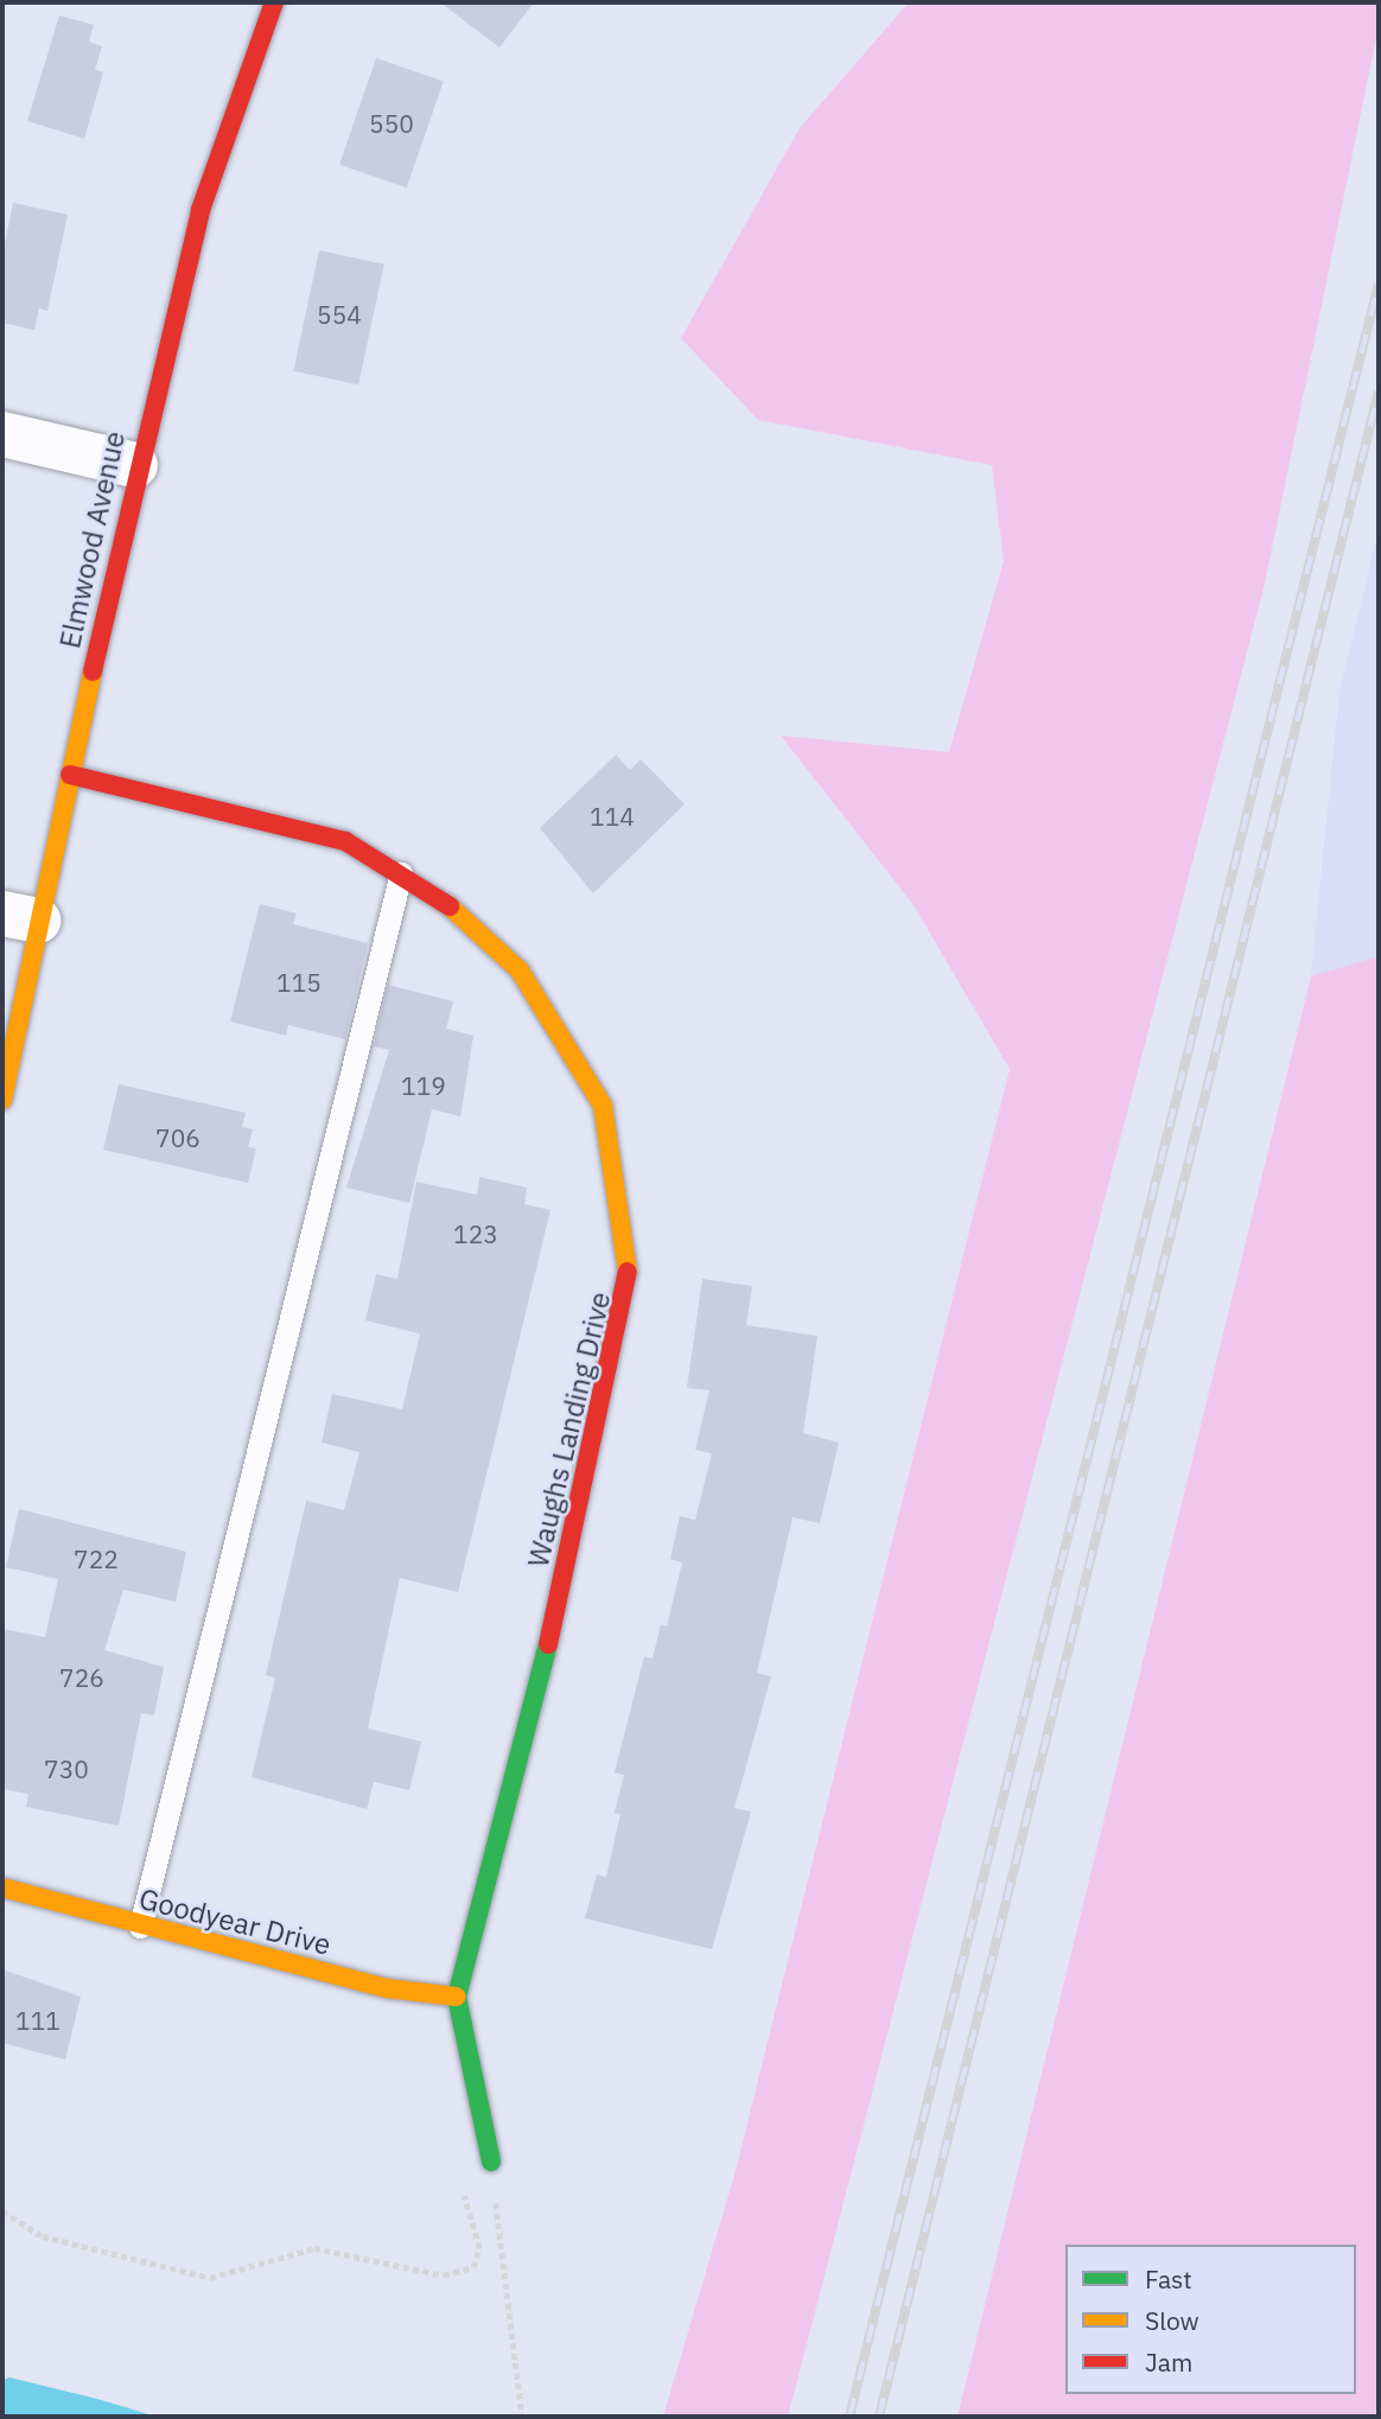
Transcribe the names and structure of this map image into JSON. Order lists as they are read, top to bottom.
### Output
{
  "streets": {
    "street": ["Elmwood Avenue", "Waughs Landing Drive", "Goodyear Drive"]
  },
  "crossings": [
    ["Elmwood Avenue", "Waughs Landing Drive"],
    ["Waughs Landing Drive", "Goodyear Drive"]
  ],
  "house_numbers": [
    "550",
    "554",
    "114",
    "115",
    "119",
    "706",
    "123",
    "722",
    "726",
    "730",
    "111"
  ],
  "legend": ["Fast", "Slow", "Jam"]
}
